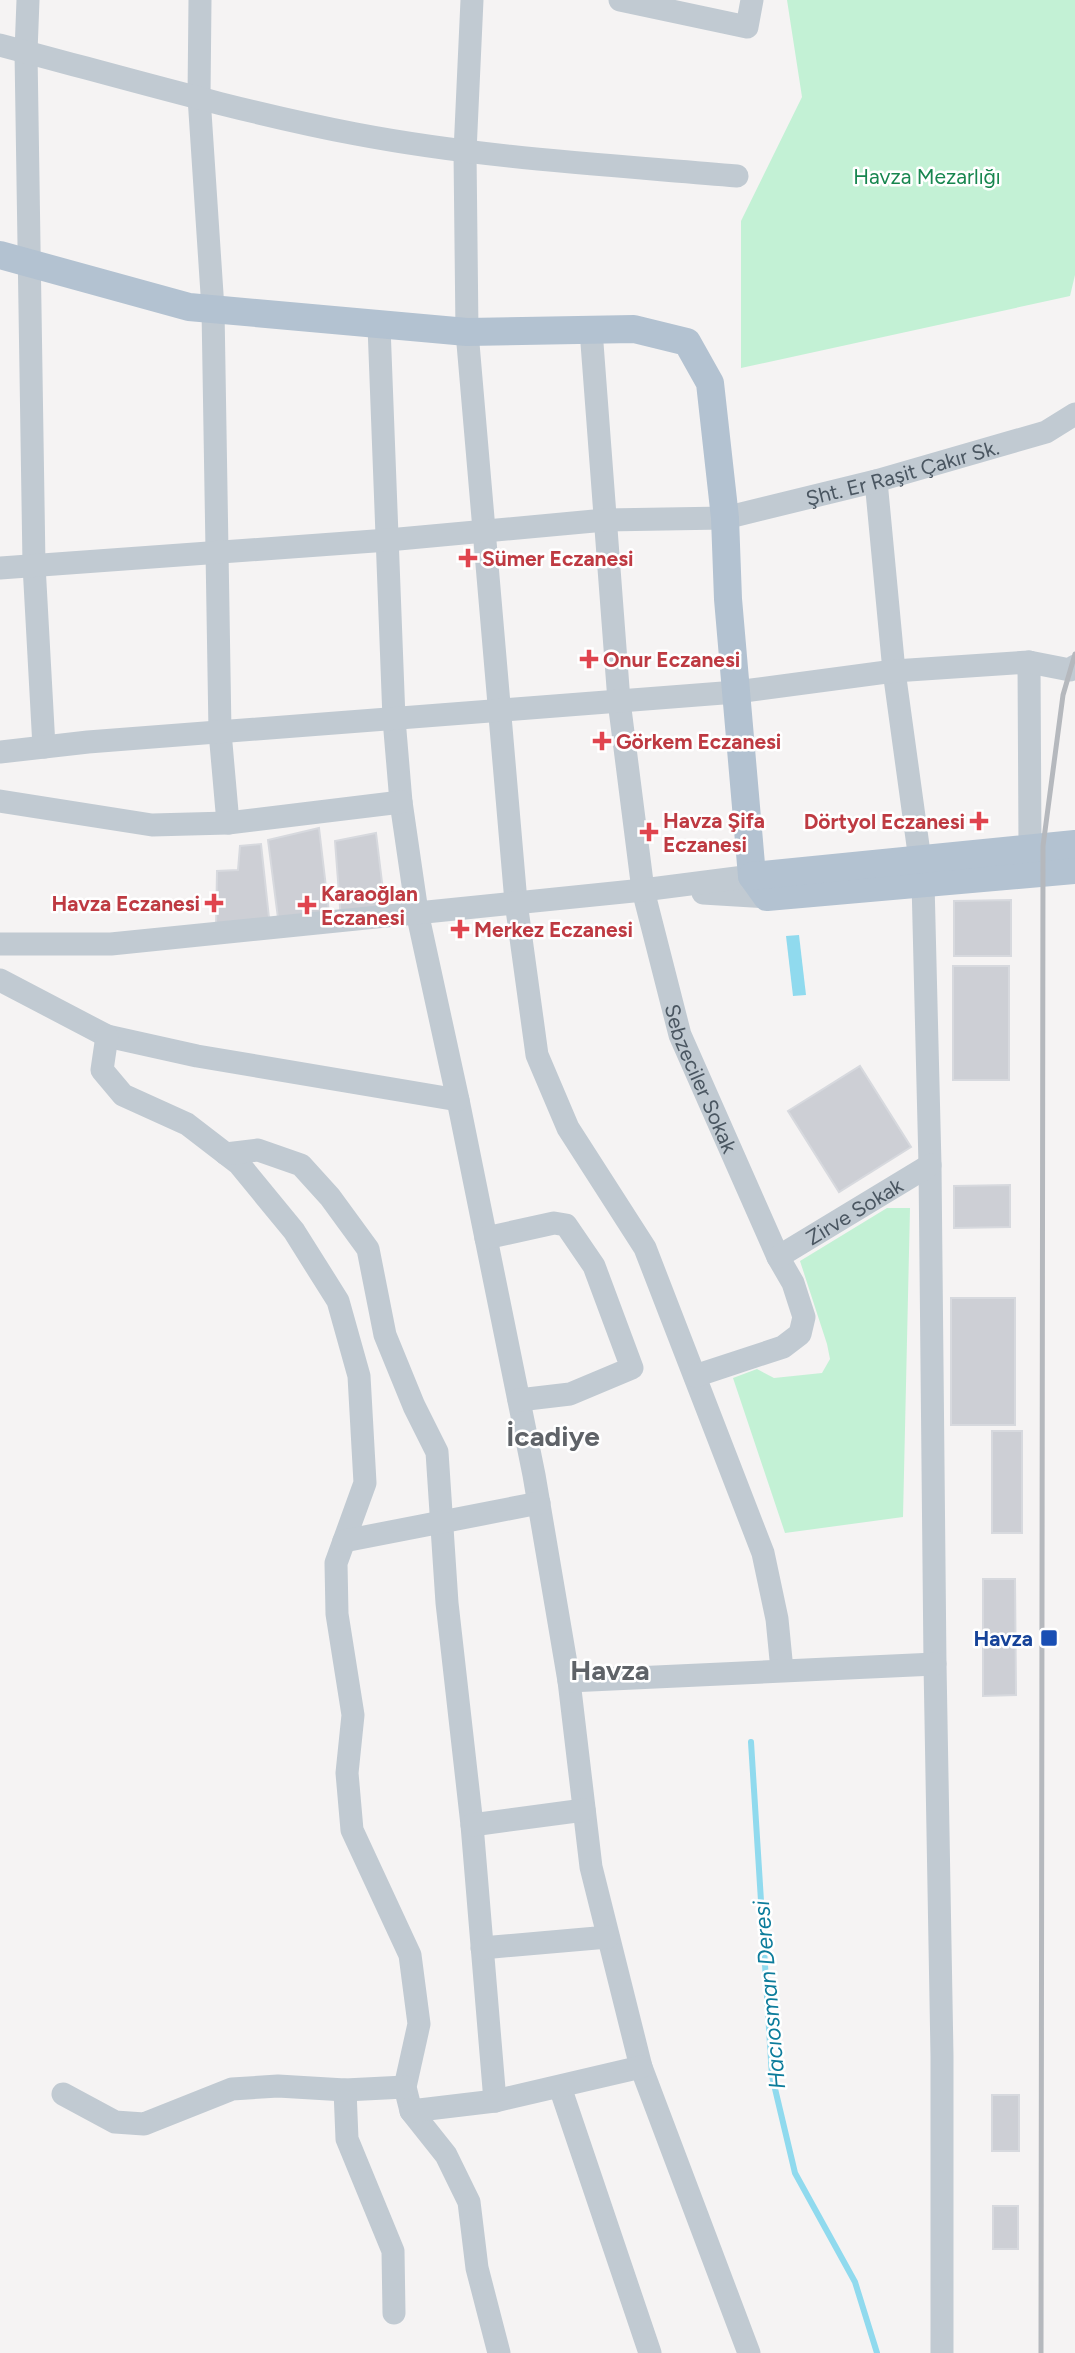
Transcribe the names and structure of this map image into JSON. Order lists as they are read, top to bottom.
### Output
{
  "streets": {
    "street": ["Şht. Er Raşit Çakır Sk.", "Sebzeciler Sokak", "Zirve Sokak"]
  },
  "crossings": [
    ["Şht. Er Raşit Çakır Sk.", "Sebzeciler Sokak"],
    ["Sebzeciler Sokak", "Zirve Sokak"]
  ],
  "districts": ["İcadiye", "Havza"],
  "water": ["Hacıosman Deresi"],
  "parks": ["Havza Mezarlığı"],
  "places": {
    "health": [
      "Sümer Eczanesi",
      "Onur Eczanesi",
      "Görkem Eczanesi",
      "Dörtyol Eczanesi",
      "Havza Şifa Eczanesi",
      "Havza Eczanesi",
      "Karaoğlan Eczanesi",
      "Merkez Eczanesi"
    ],
    "transit": ["Havza"]
  }
}
